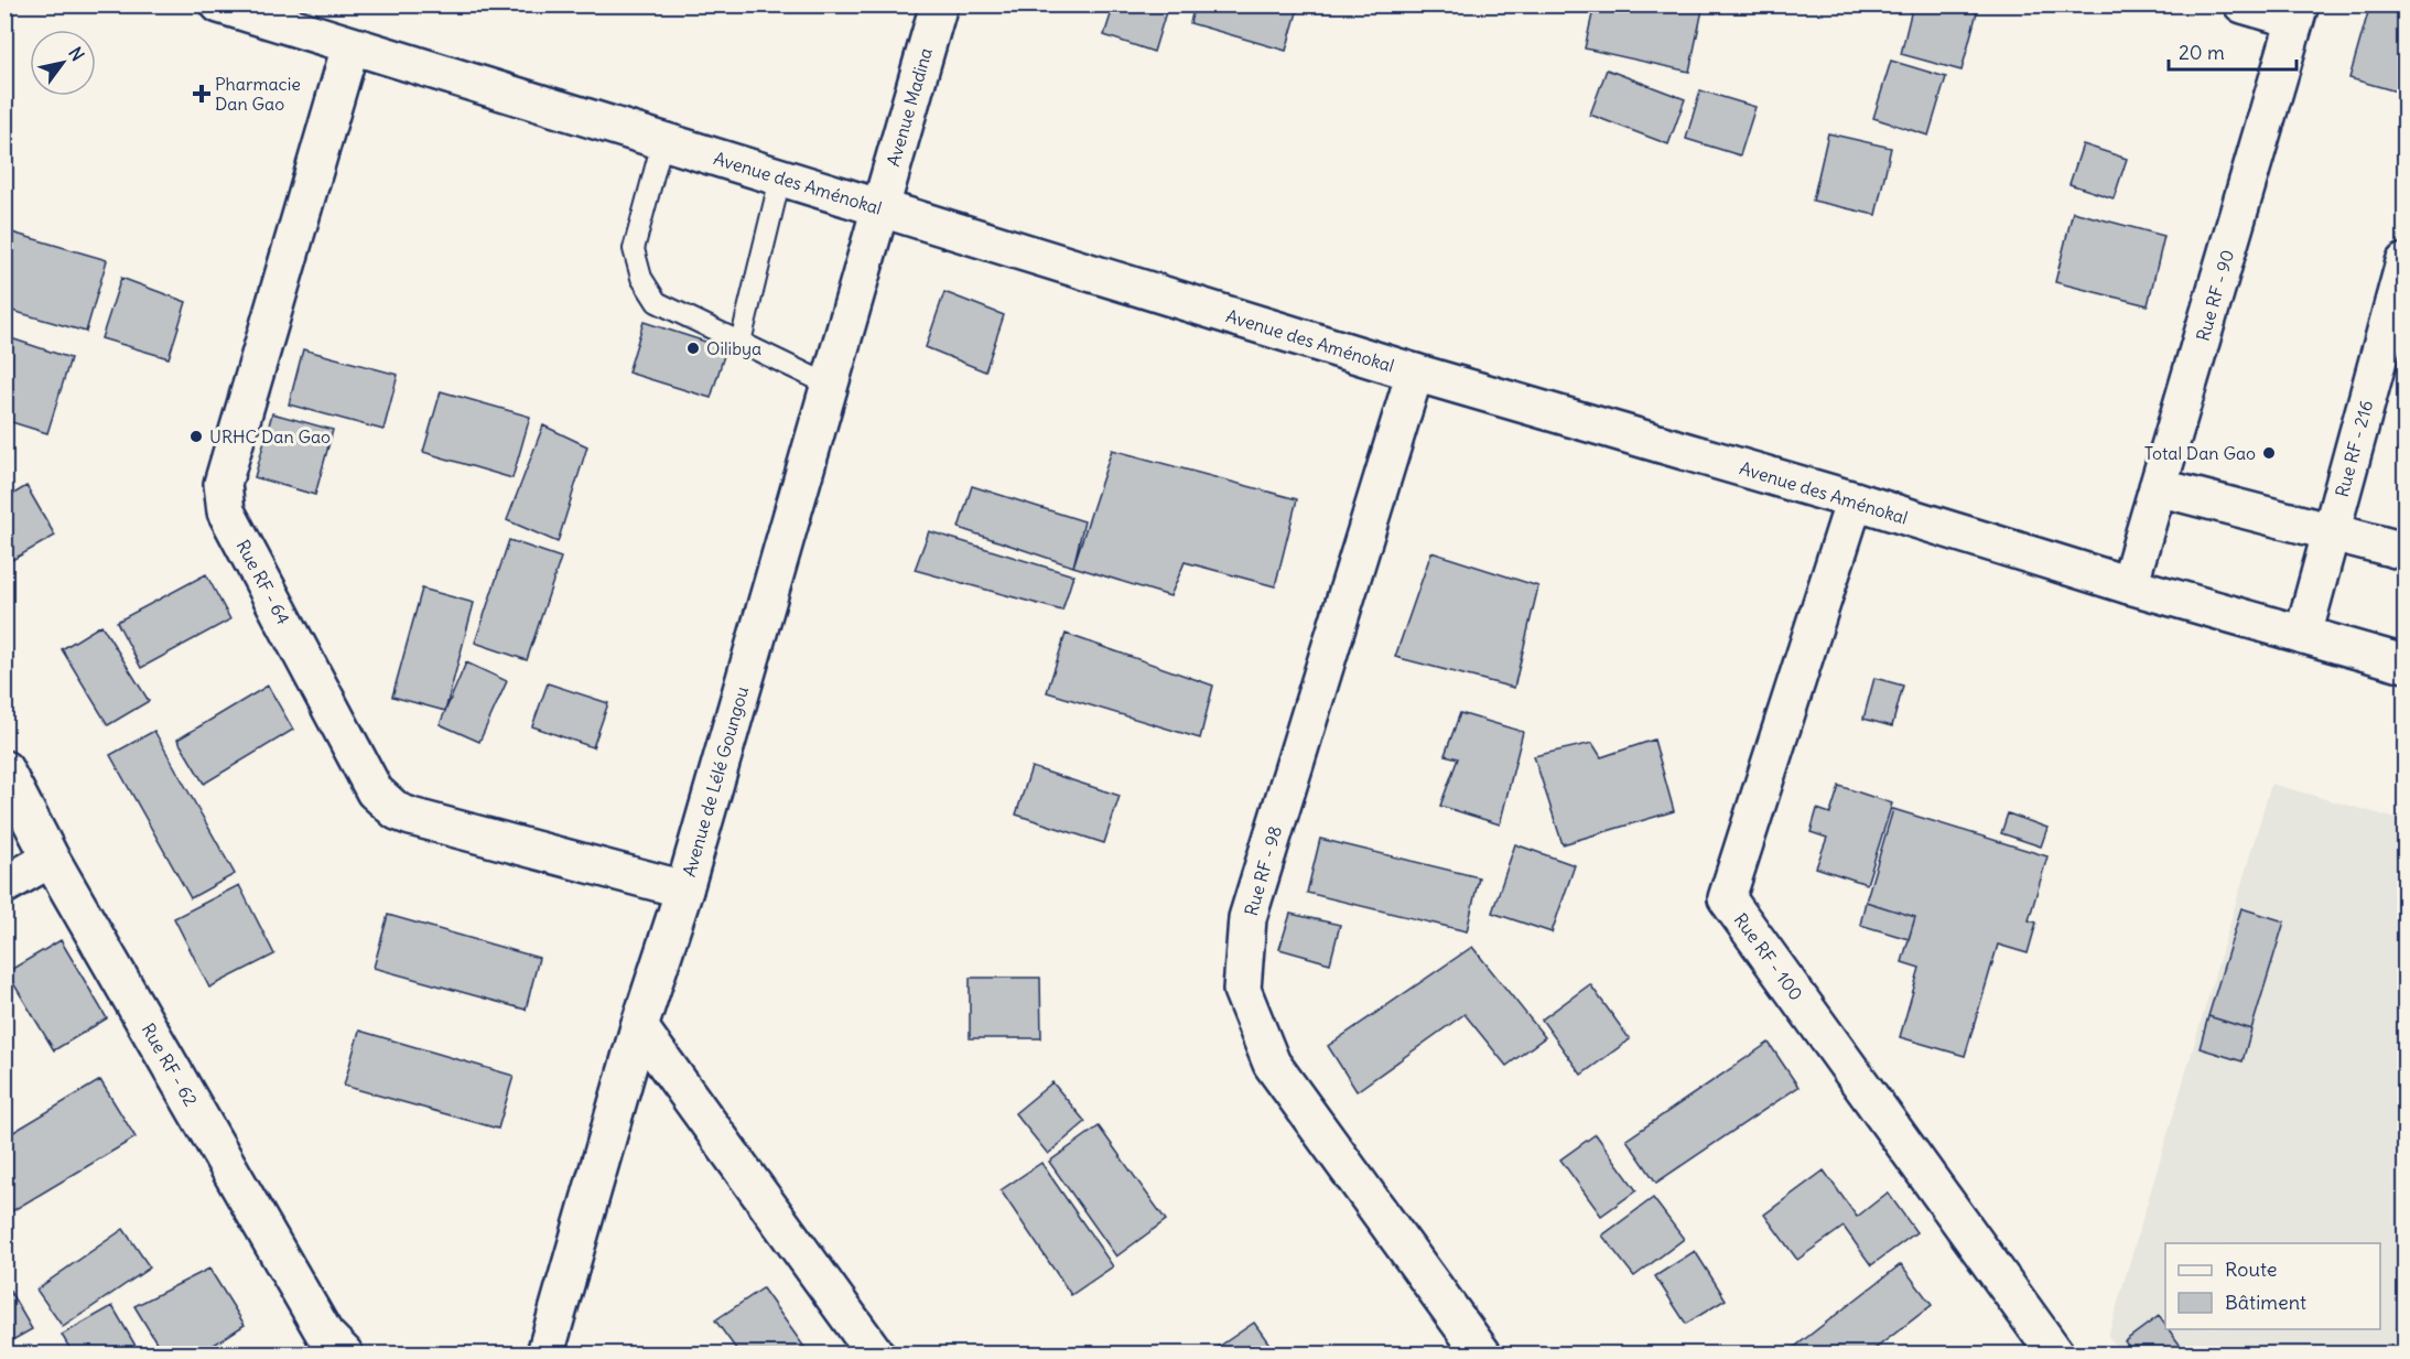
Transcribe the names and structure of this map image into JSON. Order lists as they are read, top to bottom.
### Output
{
  "streets": {
    "street": [
      "Avenue Madina",
      "Avenue des Aménokal",
      "Rue RF - 90",
      "Rue RF - 216",
      "Rue RF - 64",
      "Avenue de Lélé Goungou",
      "Rue RF - 98",
      "Rue RF - 100",
      "Rue RF - 62"
    ]
  },
  "crossings": [
    ["Avenue Madina", "Avenue des Aménokal"],
    ["Avenue Madina", "Avenue de Lélé Goungou"],
    ["Avenue des Aménokal", "Rue RF - 90"],
    ["Avenue des Aménokal", "Rue RF - 216"],
    ["Avenue des Aménokal", "Rue RF - 64"],
    ["Avenue des Aménokal", "Avenue de Lélé Goungou"],
    ["Avenue des Aménokal", "Rue RF - 98"],
    ["Avenue des Aménokal", "Rue RF - 100"],
    ["Rue RF - 64", "Avenue de Lélé Goungou"]
  ],
  "places": {
    "health": ["Pharmacie Dan Gao"],
    "other": ["Oilibya", "URHC Dan Gao", "Total Dan Gao"]
  },
  "legend": ["Route", "Bâtiment"],
  "scale_bar": "20 m",
  "north": "top right"
}
